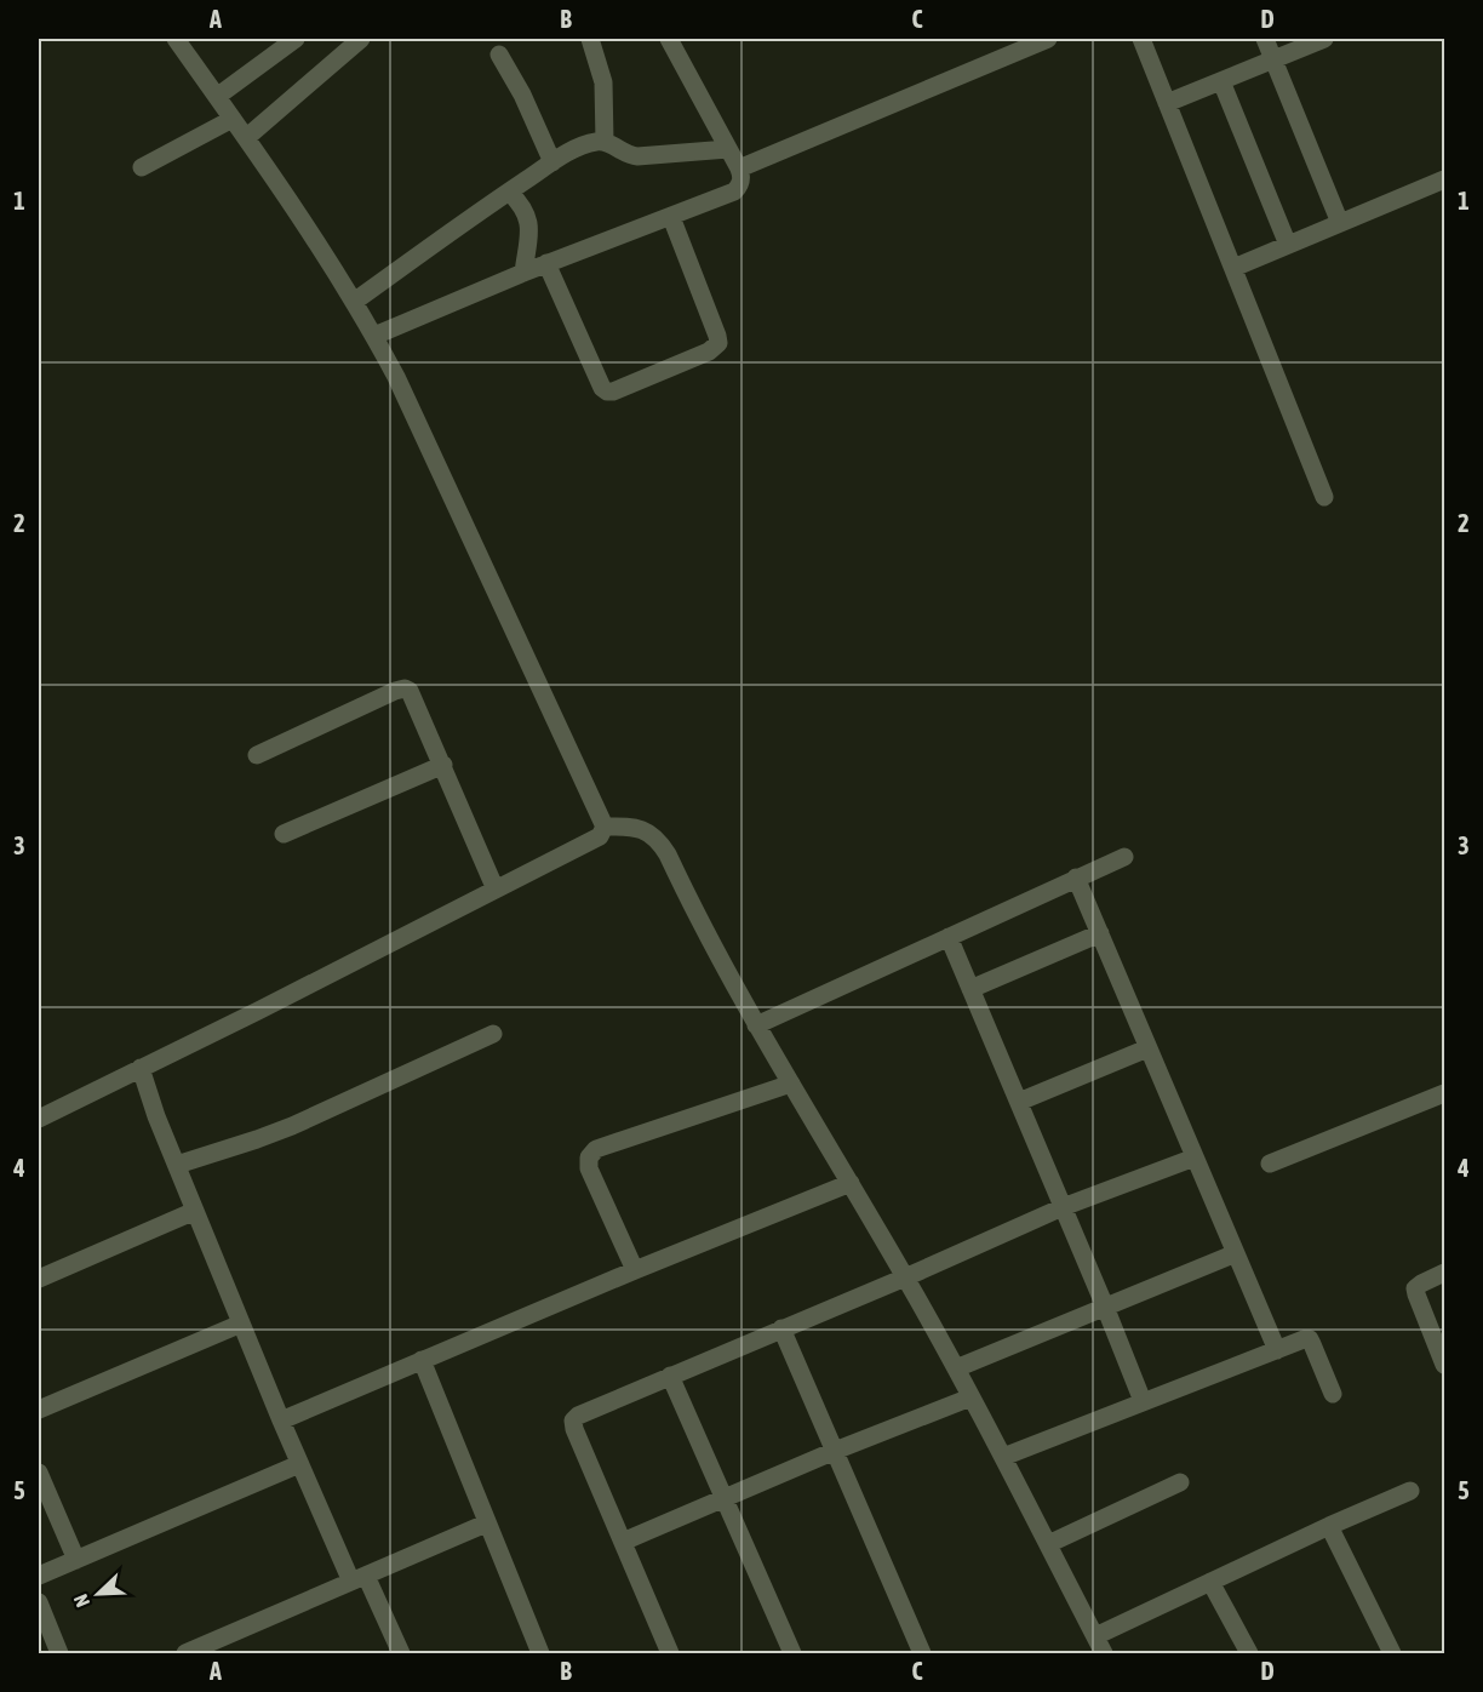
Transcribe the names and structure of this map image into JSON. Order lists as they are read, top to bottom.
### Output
{
  "north": "bottom left",
  "grid": {
    "columns": [
      "A",
      "B",
      "C",
      "D"
    ],
    "rows": [
      "1",
      "2",
      "3",
      "4",
      "5"
    ]
  }
}
